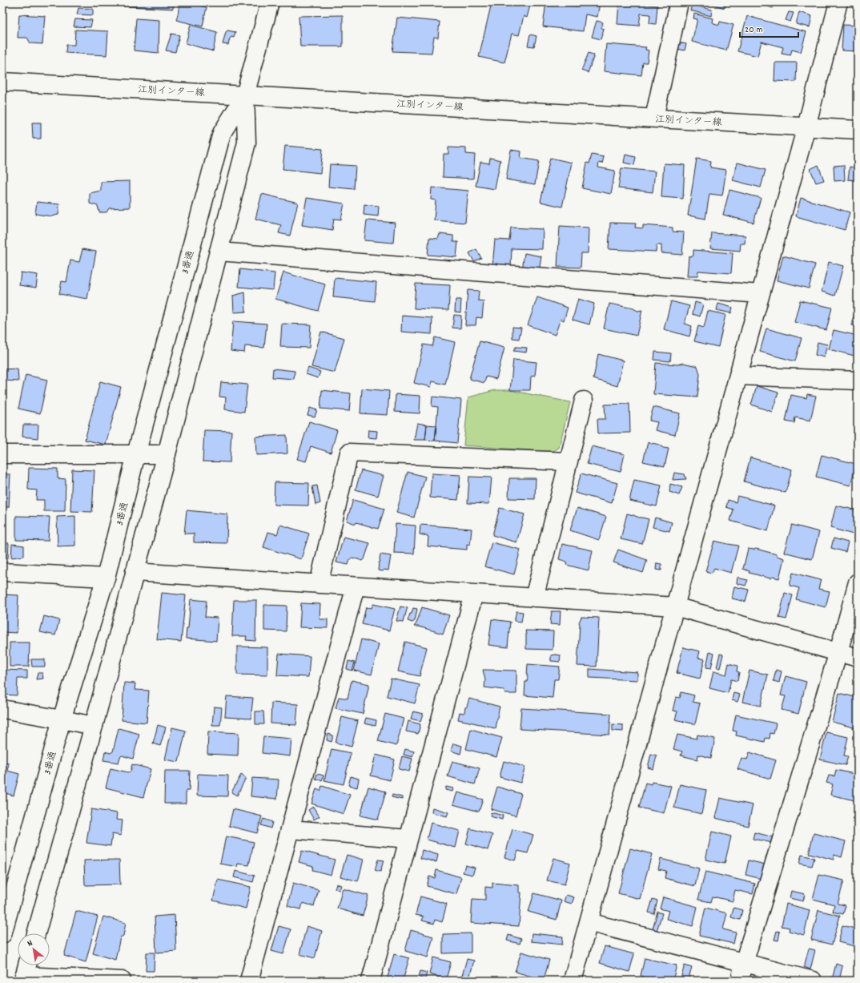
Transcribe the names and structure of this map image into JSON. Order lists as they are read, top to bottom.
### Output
{
  "streets": {
    "street": ["江別インター線", "3番通"]
  },
  "crossings": [
    ["江別インター線", "3番通"]
  ],
  "scale_bar": "20 m",
  "north": "top left"
}
